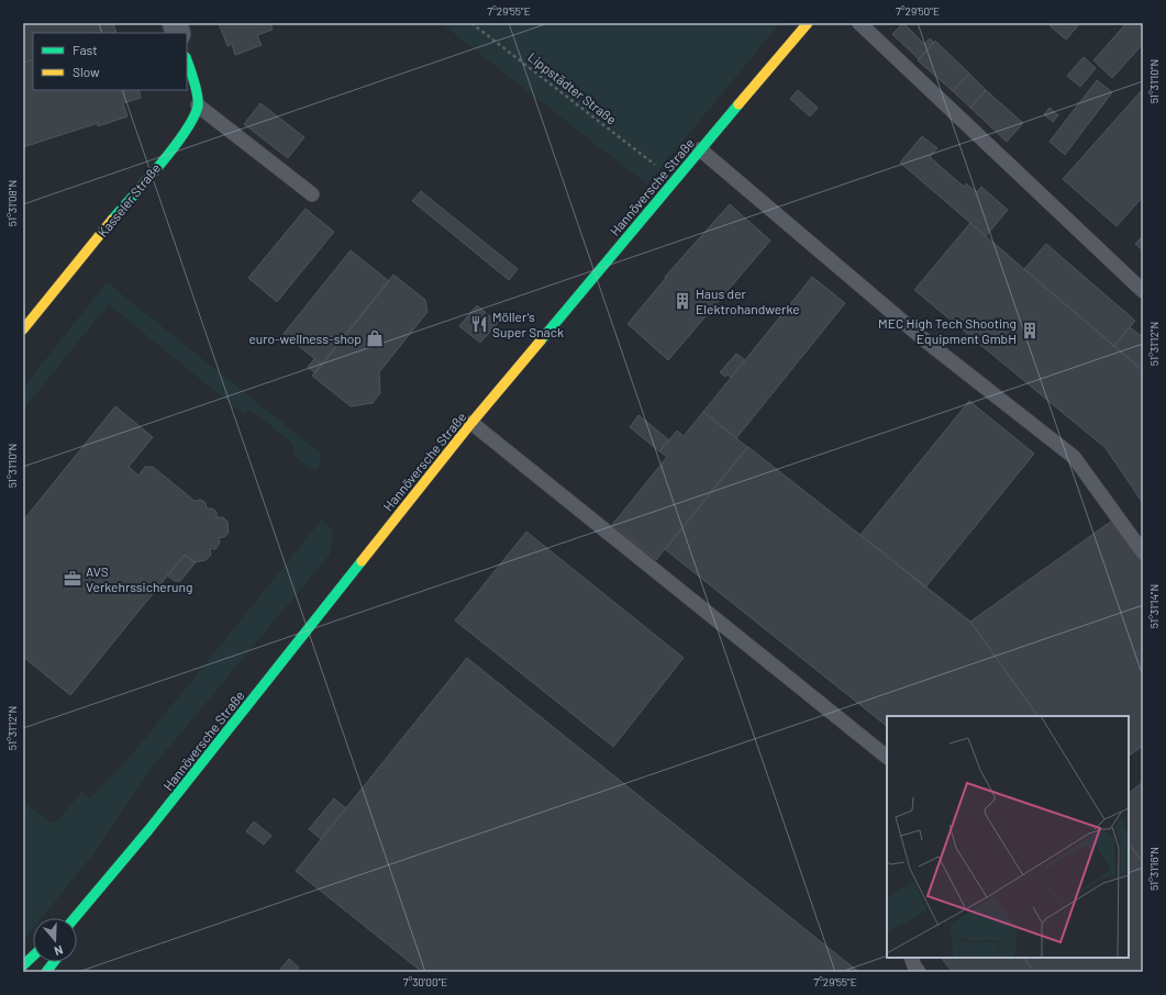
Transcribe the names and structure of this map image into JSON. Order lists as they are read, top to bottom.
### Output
{
  "streets": {
    "main road": ["Hannöversche Straße", "Kasseler Straße"],
    "path": ["Lippstädter Straße"]
  },
  "places": {
    "building": ["Haus der Elektrohandwerke", "MEC High Tech Shooting Equipment GmbH"],
    "restaurant": ["Möller's Super Snack"],
    "shop": ["euro-wellness-shop"],
    "office": ["AVS Verkehrssicherung"]
  },
  "legend": ["Fast", "Slow"],
  "north": "bottom",
  "coordinates": [
    "7°29'55\"E",
    "7°29'50\"E",
    "51°31'10\"N",
    "51°31'08\"N",
    "51°31'12\"N",
    "51°31'14\"N",
    "51°31'16\"N",
    "7°30'00\"E"
  ]
}
